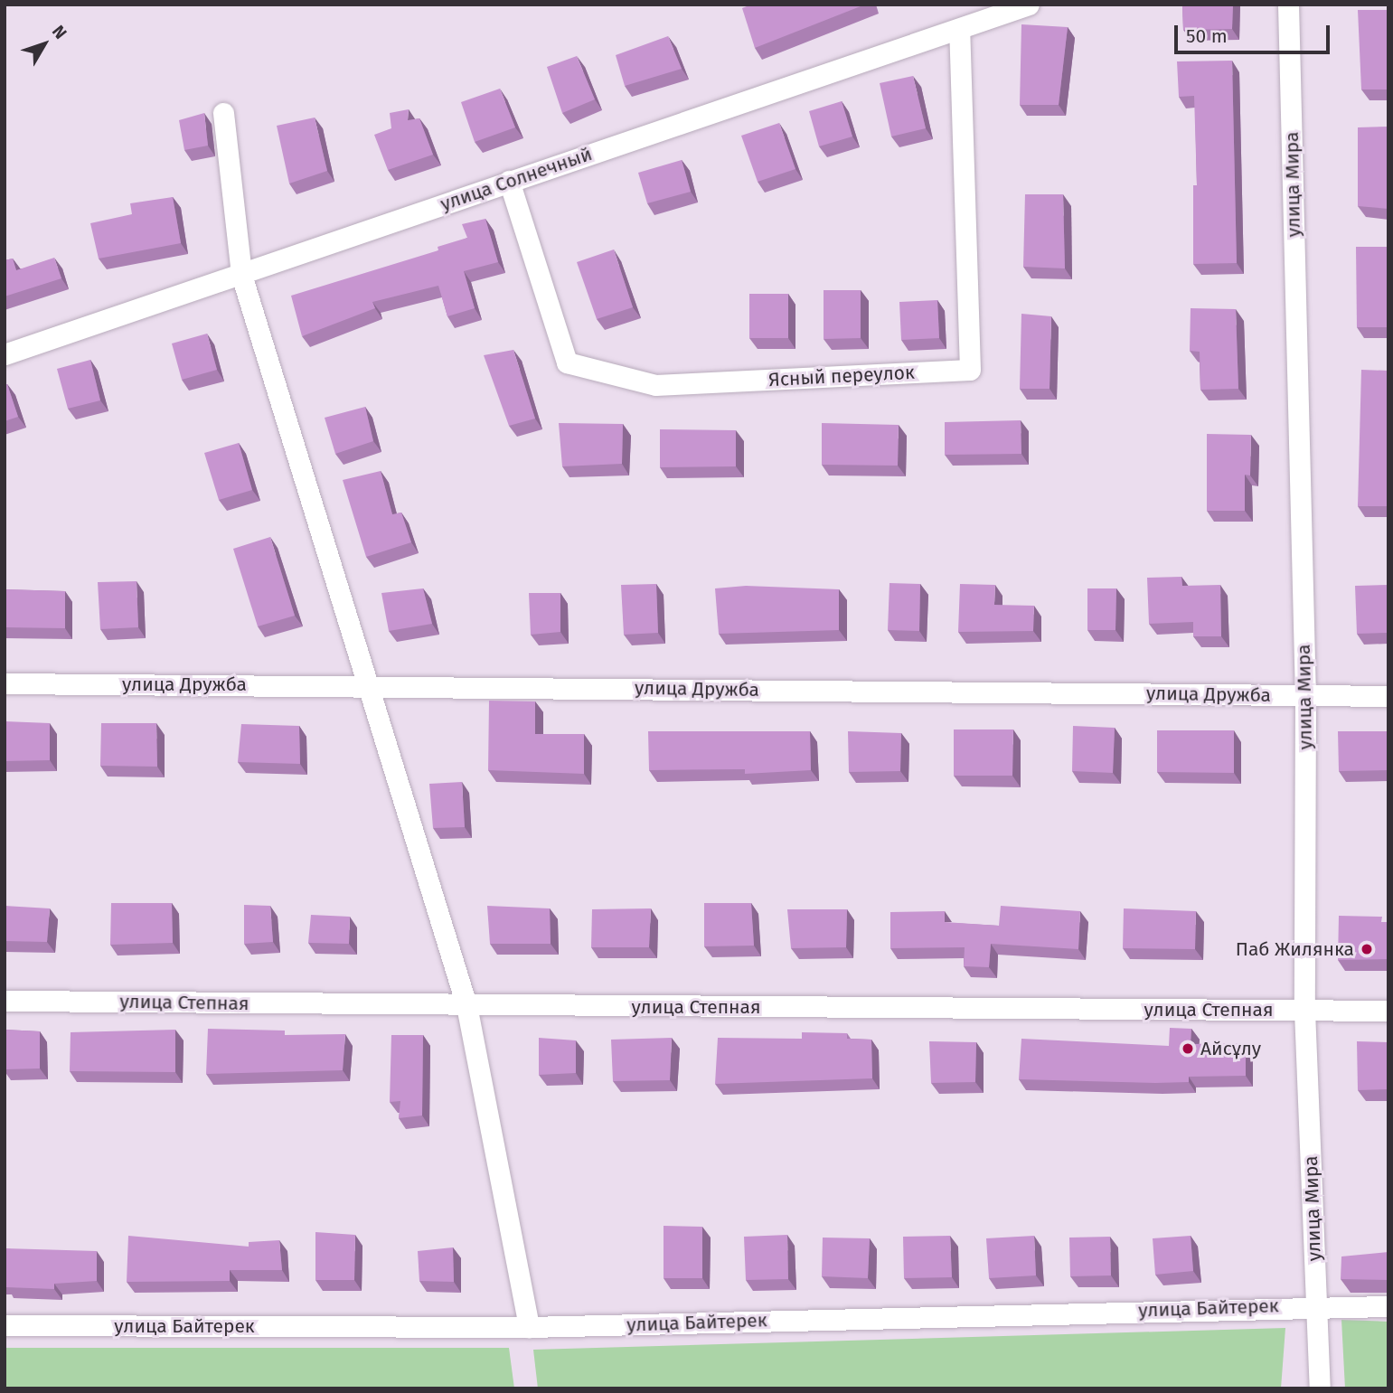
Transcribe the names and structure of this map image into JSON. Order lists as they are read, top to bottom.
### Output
{
  "streets": {
    "street": [
      "улица Солнечный",
      "улица Мира",
      "Ясный переулок",
      "улица Дружба",
      "улица Степная",
      "улица Байтерек"
    ]
  },
  "crossings": [
    ["улица Солнечный", "Ясный переулок"],
    ["улица Мира", "улица Дружба"],
    ["улица Мира", "улица Степная"],
    ["улица Мира", "улица Байтерек"]
  ],
  "places": ["Паб Жилянка", "Айсұлу"],
  "scale_bar": "50 m",
  "north": "top right"
}
